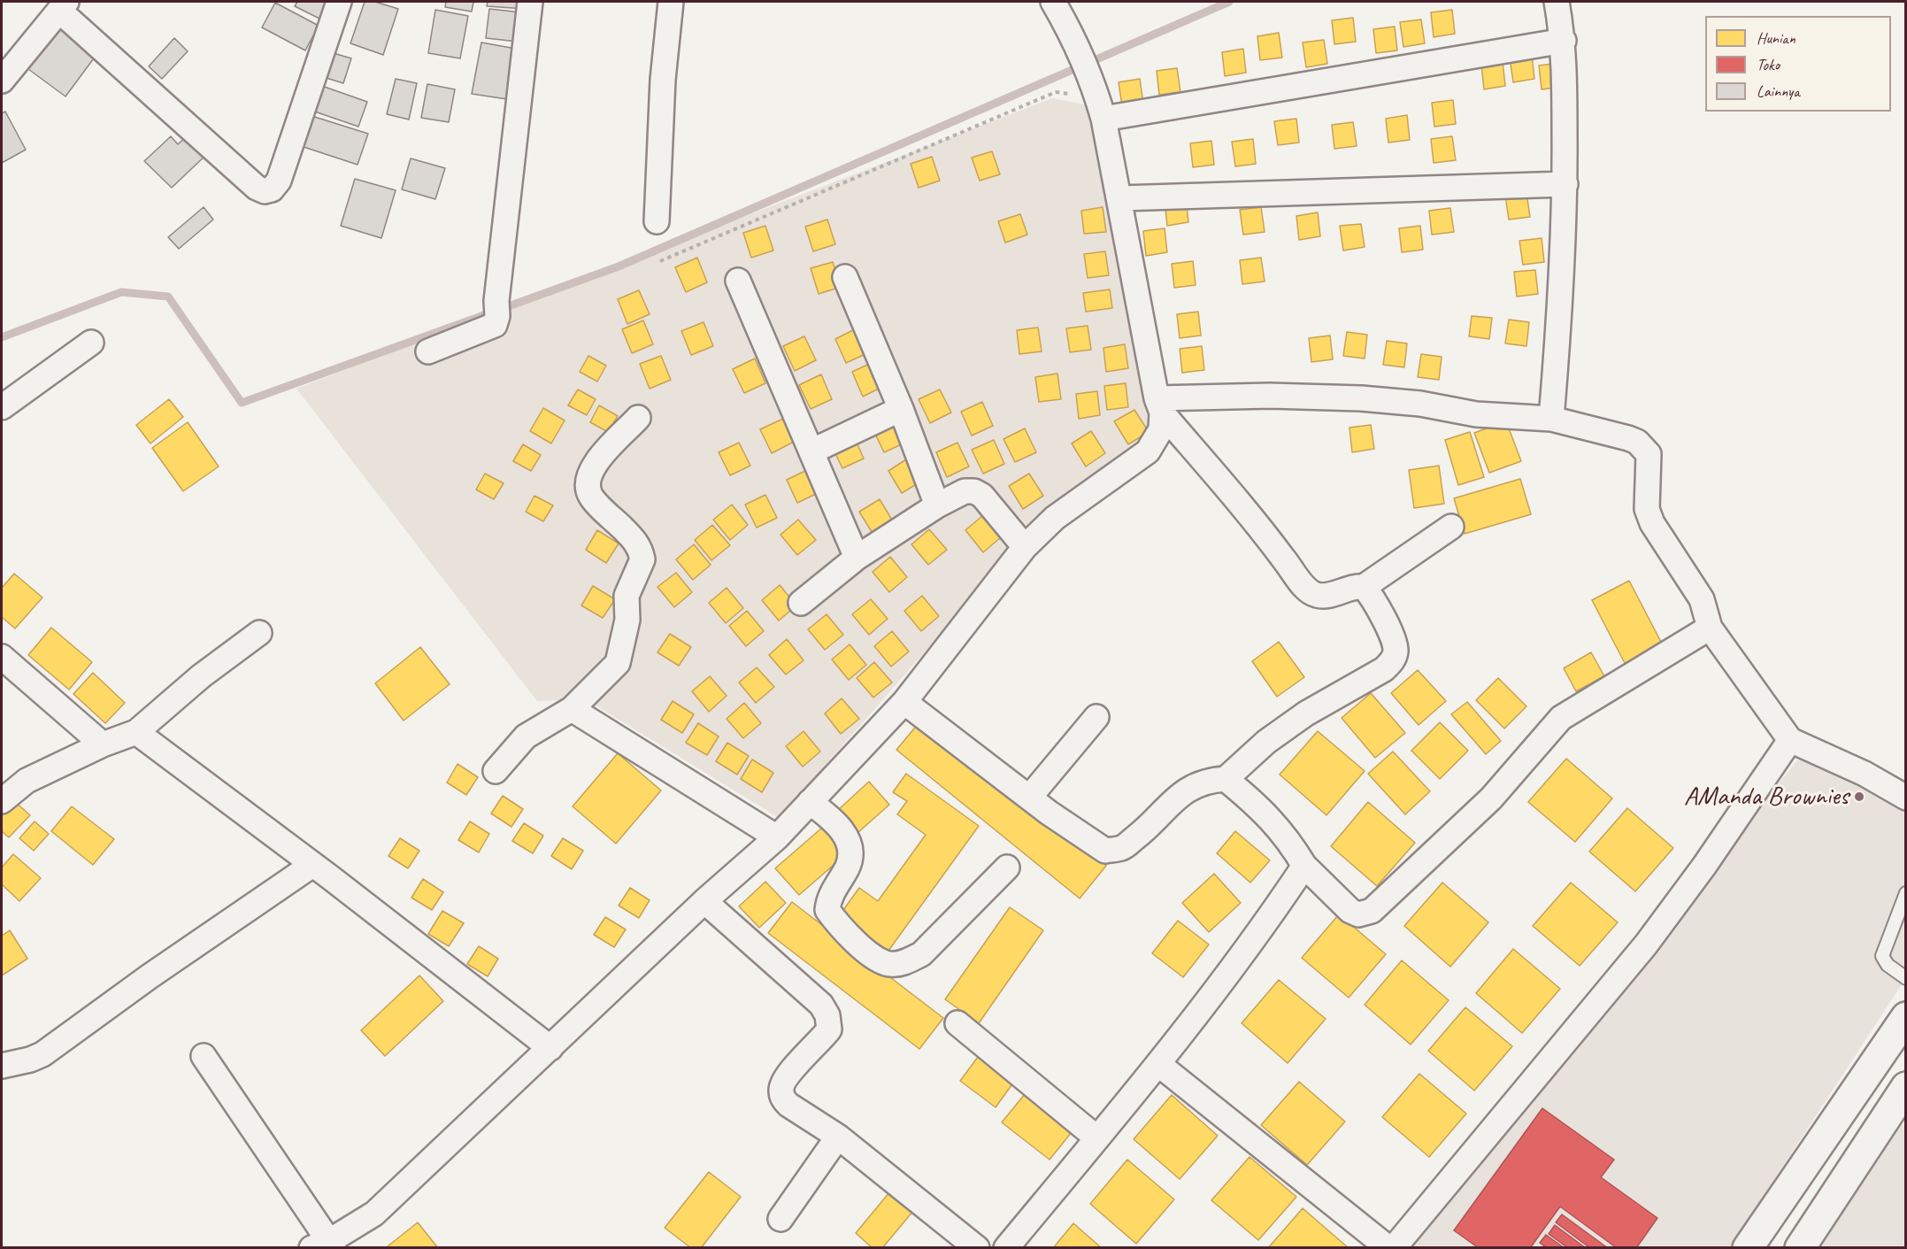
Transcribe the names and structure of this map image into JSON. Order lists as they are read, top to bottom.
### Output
{
  "places": ["AManda Brownies"],
  "legend": ["Hunian", "Toko", "Lainnya"]
}
